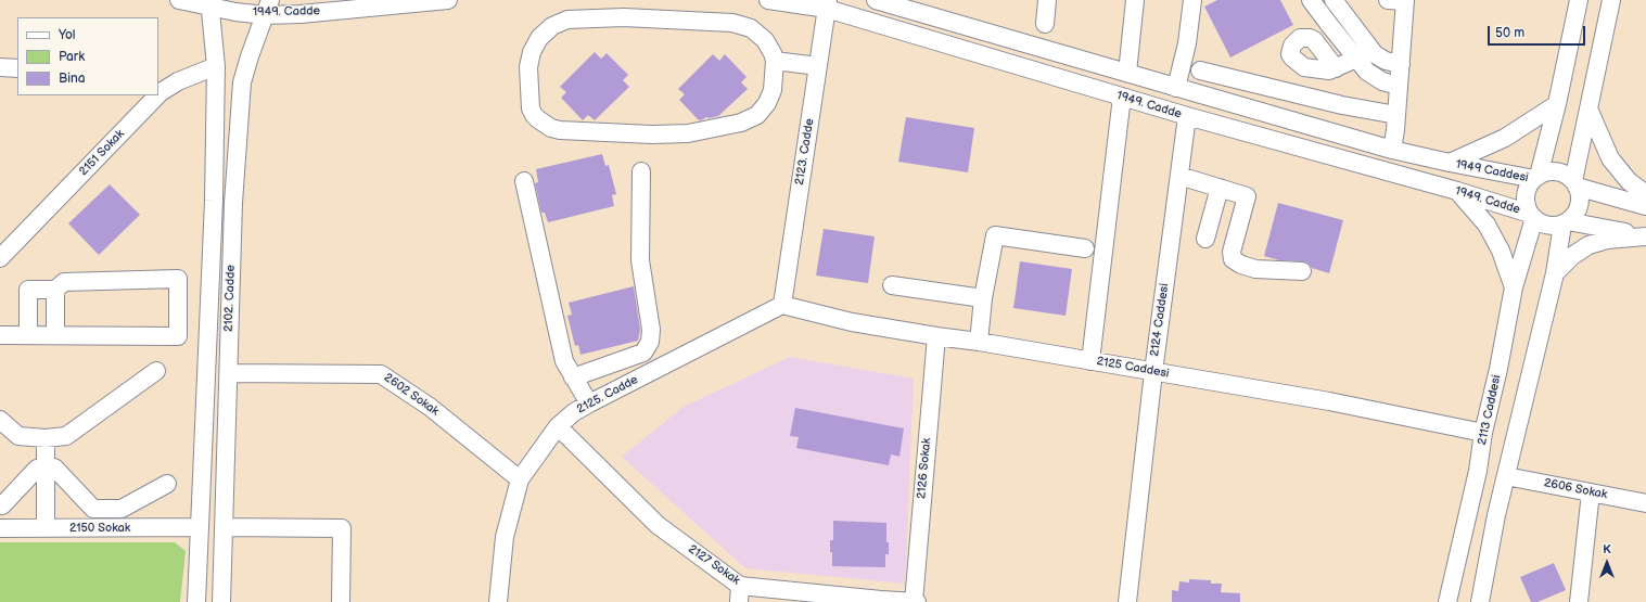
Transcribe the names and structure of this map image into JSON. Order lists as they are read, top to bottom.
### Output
{
  "streets": {
    "street": [
      "1949. Cadde",
      "2123. Cadde",
      "2151 Sokak",
      "1949 Caddesi",
      "2102. Cadde",
      "2124 Caddesi",
      "2125 Caddesi",
      "2602 Sokak",
      "2125. Cadde",
      "2113 Caddesi",
      "2126 Sokak",
      "2606 Sokak",
      "2150 Sokak",
      "2127 Sokak"
    ]
  },
  "crossings": [
    ["1949. Cadde", "2123. Cadde"],
    ["1949. Cadde", "1949 Caddesi"],
    ["1949. Cadde", "2102. Cadde"],
    ["1949. Cadde", "2124 Caddesi"],
    ["1949. Cadde", "2113 Caddesi"],
    ["2123. Cadde", "2125 Caddesi"],
    ["2123. Cadde", "2125. Cadde"],
    ["2151 Sokak", "2102. Cadde"],
    ["1949 Caddesi", "2113 Caddesi"],
    ["2102. Cadde", "2602 Sokak"],
    ["2102. Cadde", "2150 Sokak"],
    ["2124 Caddesi", "2125 Caddesi"],
    ["2125 Caddesi", "2125. Cadde"],
    ["2125 Caddesi", "2113 Caddesi"],
    ["2125 Caddesi", "2126 Sokak"],
    ["2602 Sokak", "2125. Cadde"],
    ["2125. Cadde", "2127 Sokak"],
    ["2126 Sokak", "2127 Sokak"]
  ],
  "legend": ["Yol", "Park", "Bina"],
  "scale_bar": "50 m",
  "north": "top"
}
